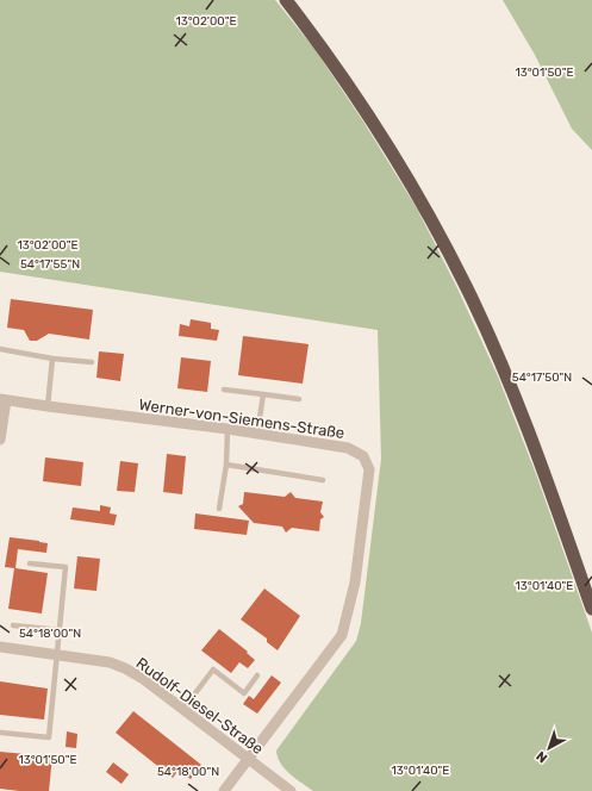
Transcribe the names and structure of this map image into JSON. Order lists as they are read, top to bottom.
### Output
{
  "streets": {
    "street": ["Werner-von-Siemens-Straße", "Rudolf-Diesel-Straße"]
  },
  "crossings": [
    ["Werner-von-Siemens-Straße", "Rudolf-Diesel-Straße"]
  ],
  "north": "bottom left",
  "coordinates": [
    "13°02'00\"E",
    "13°01'50\"E",
    "54°17'55\"N",
    "54°17'50\"N",
    "13°01'40\"E",
    "54°18'00\"N"
  ]
}
